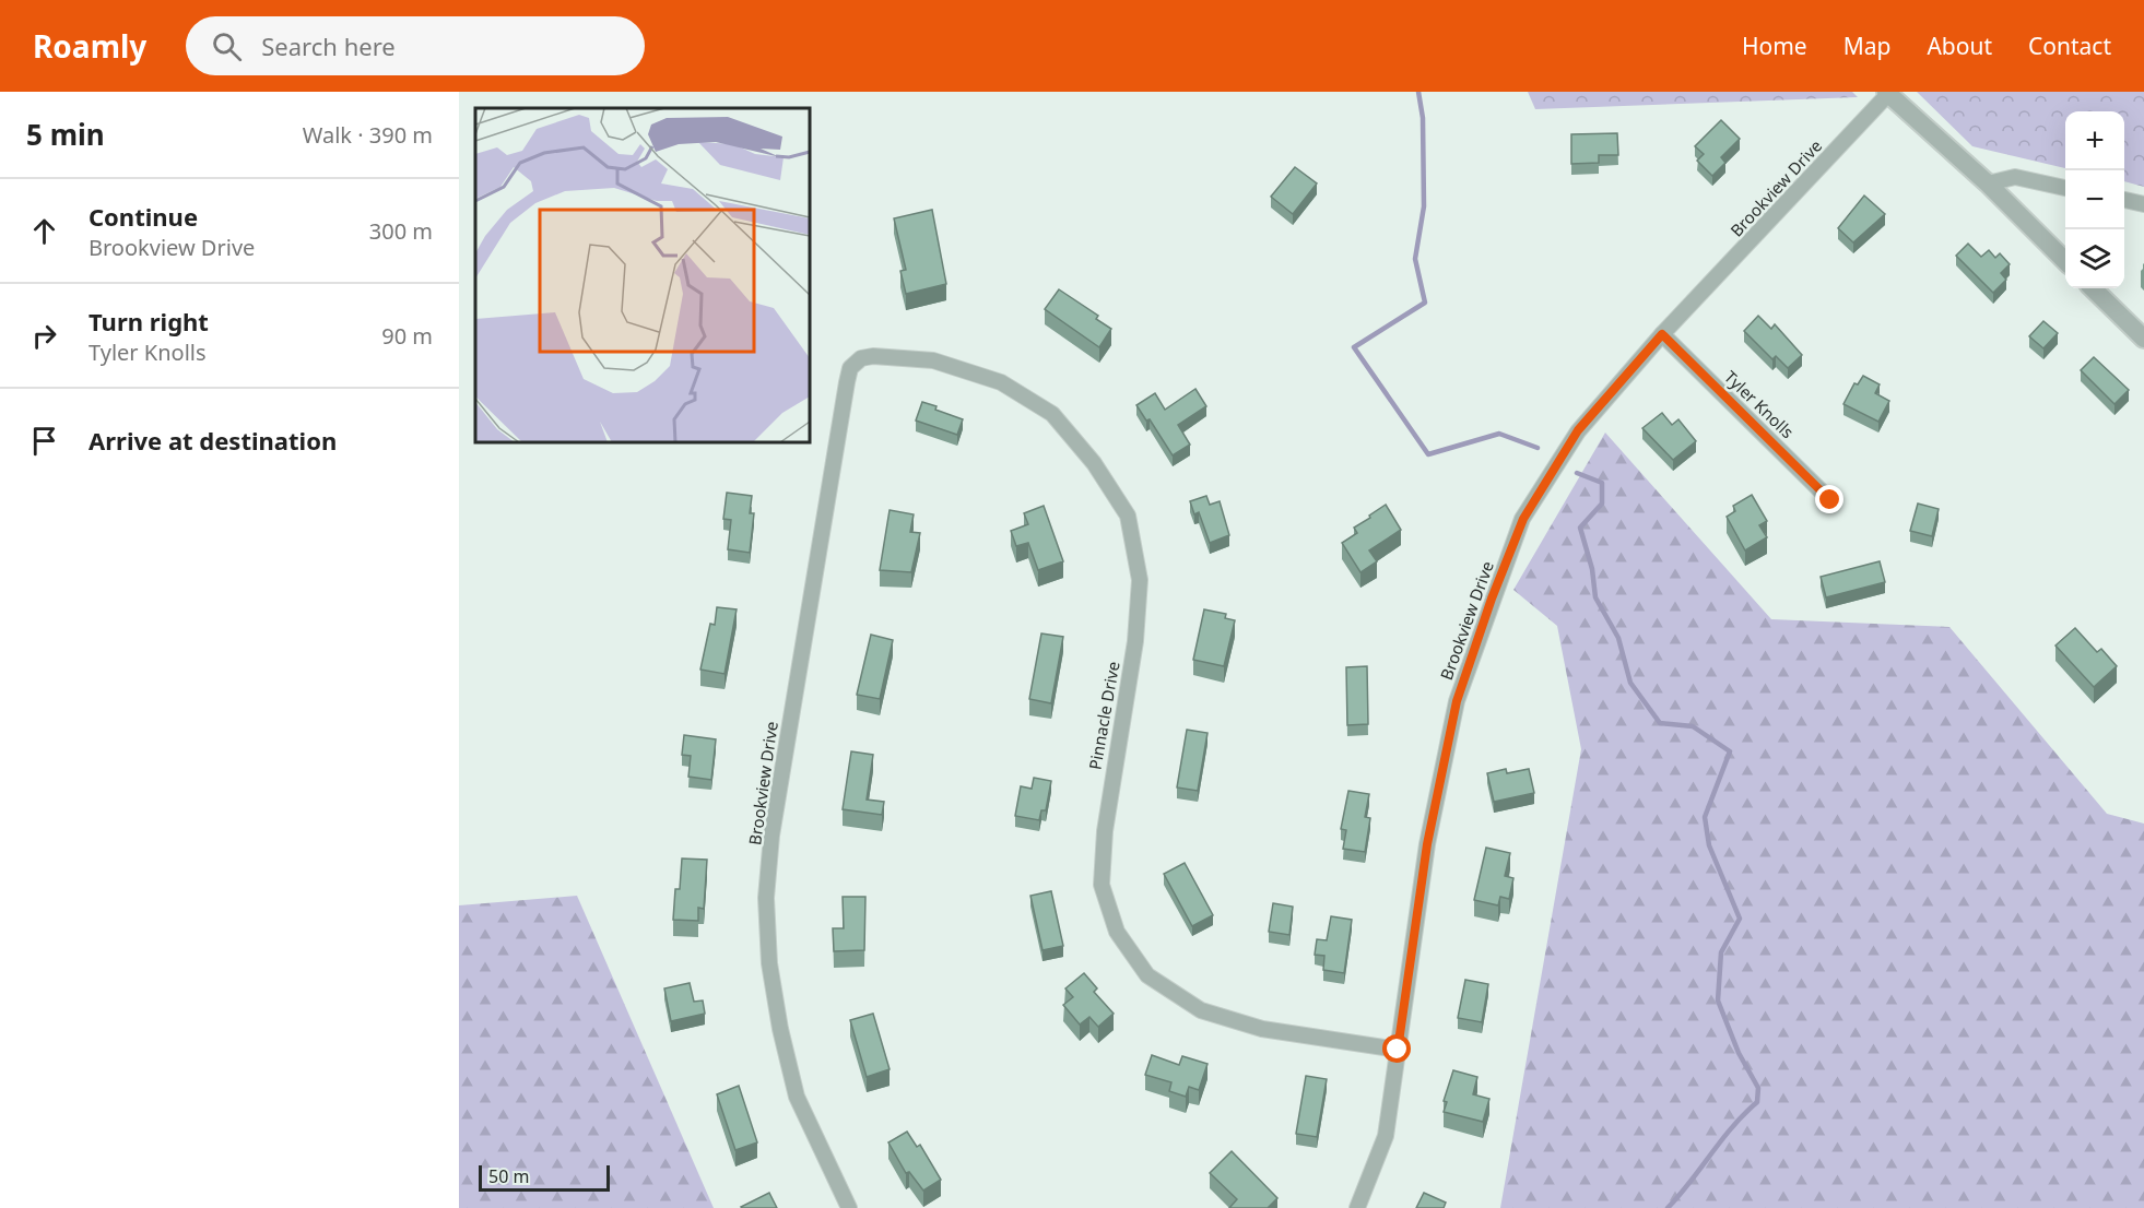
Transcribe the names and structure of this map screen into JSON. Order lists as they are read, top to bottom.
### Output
{
  "streets": {
    "street": ["Brookview Drive", "Tyler Knolls", "Pinnacle Drive"]
  },
  "crossings": [
    ["Brookview Drive", "Tyler Knolls"],
    ["Brookview Drive", "Pinnacle Drive"]
  ],
  "scale_bar": "50 m",
  "page": {
    "header": "Roamly",
    "search": "Search here",
    "nav": [
      "Home",
      "Map",
      "About",
      "Contact"
    ],
    "heading": ["5 min", "Walk · 390 m"],
    "map_buttons": ["+", "−"],
    "list": [
      ["Continue", "Brookview Drive", "300 m"],
      ["Turn right", "Tyler Knolls", "90 m"],
      "Arrive at destination"
    ],
    "scale": "50 m"
  }
}
